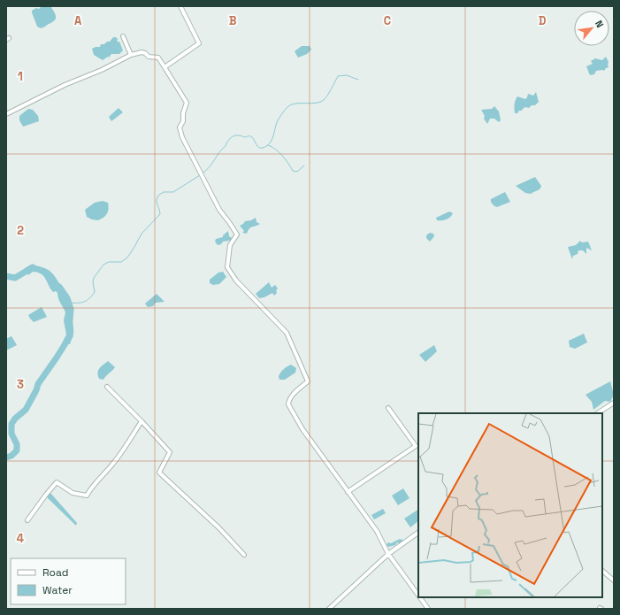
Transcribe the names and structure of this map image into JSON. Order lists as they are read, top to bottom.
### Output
{
  "legend": ["Road", "Water"],
  "north": "top right",
  "grid": {
    "columns": [
      "A",
      "B",
      "C",
      "D"
    ],
    "rows": [
      "1",
      "2",
      "3",
      "4"
    ]
  }
}
